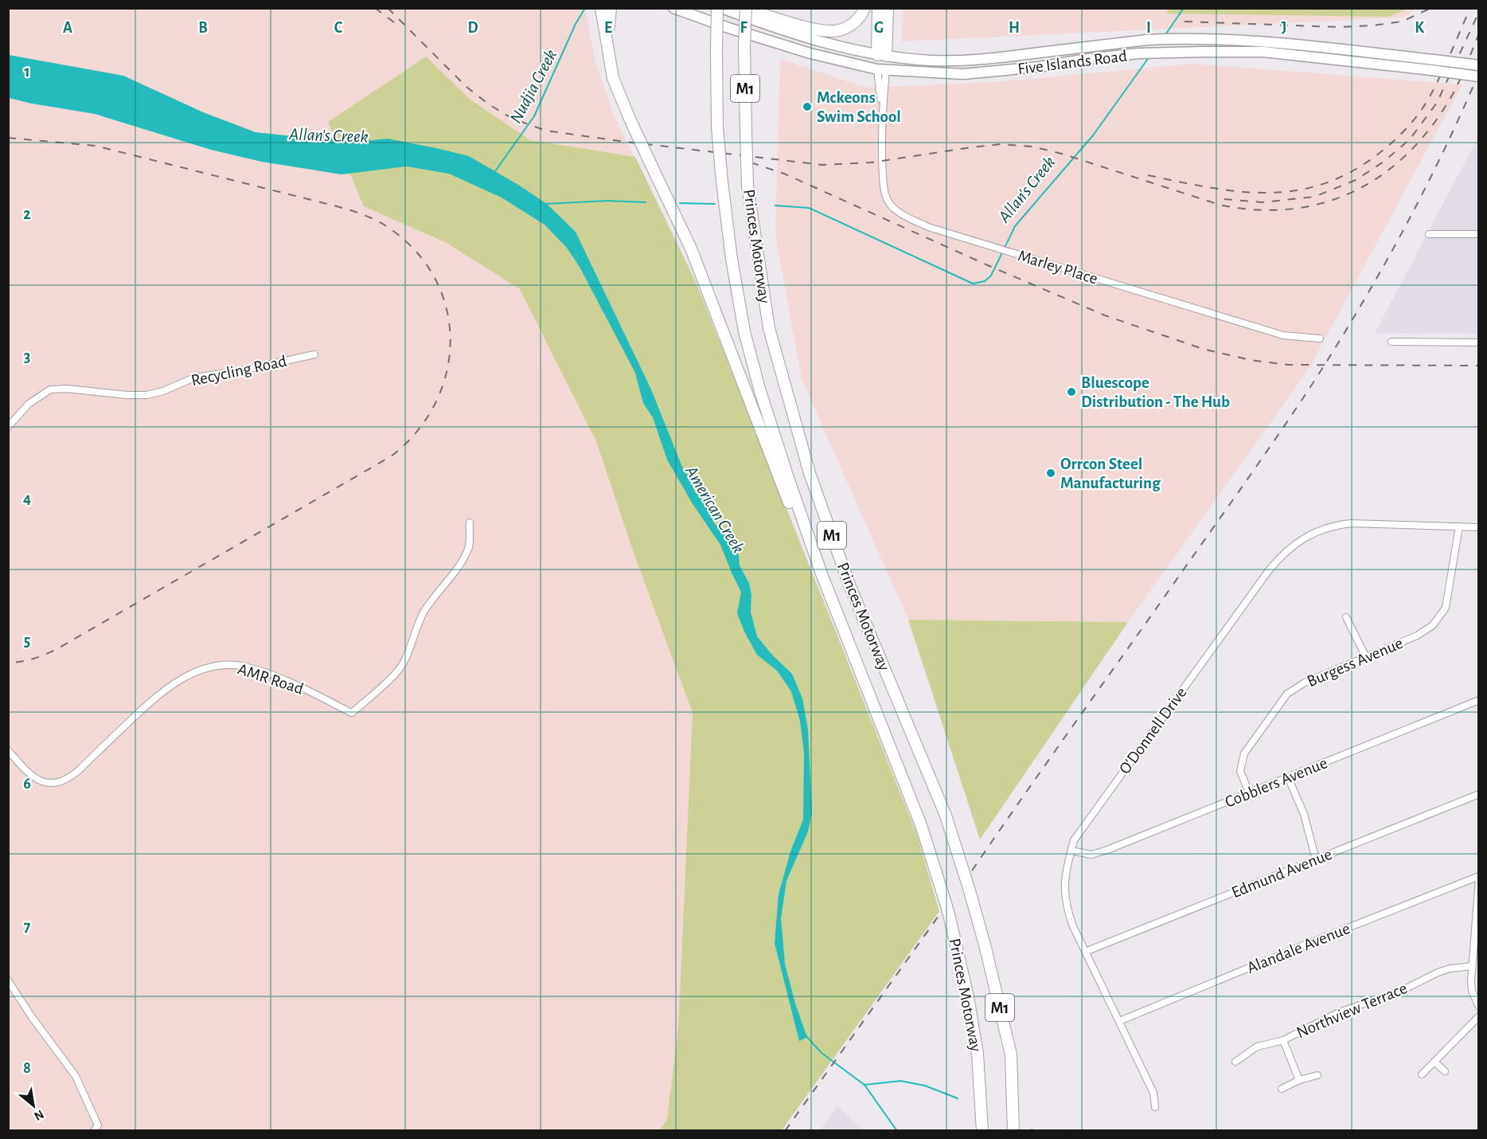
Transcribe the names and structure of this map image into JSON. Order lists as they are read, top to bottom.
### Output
{
  "streets": {
    "highway": ["M1", "Princes Motorway"],
    "main road": ["Five Islands Road"],
    "street": [
      "Marley Place",
      "Recycling Road",
      "Burgess Avenue",
      "AMR Road",
      "O'Donnell Drive",
      "Cobblers Avenue",
      "Edmund Avenue",
      "Alandale Avenue",
      "Northview Terrace"
    ]
  },
  "crossings": [
    ["Five Islands Road", "Marley Place"],
    ["Burgess Avenue", "O'Donnell Drive"],
    ["Burgess Avenue", "Cobblers Avenue"],
    ["O'Donnell Drive", "Cobblers Avenue"],
    ["O'Donnell Drive", "Edmund Avenue"],
    ["O'Donnell Drive", "Alandale Avenue"]
  ],
  "water": ["Nudjia Creek", "Allan's Creek", "American Creek"],
  "places": ["Mckeons Swim School", "Bluescope Distribution - The Hub", "Orrcon Steel Manufacturing"],
  "north": "bottom right",
  "grid": {
    "columns": [
      "A",
      "B",
      "C",
      "D",
      "E",
      "F",
      "G",
      "H",
      "I",
      "J",
      "K"
    ],
    "rows": [
      "1",
      "2",
      "3",
      "4",
      "5",
      "6",
      "7",
      "8"
    ]
  }
}
